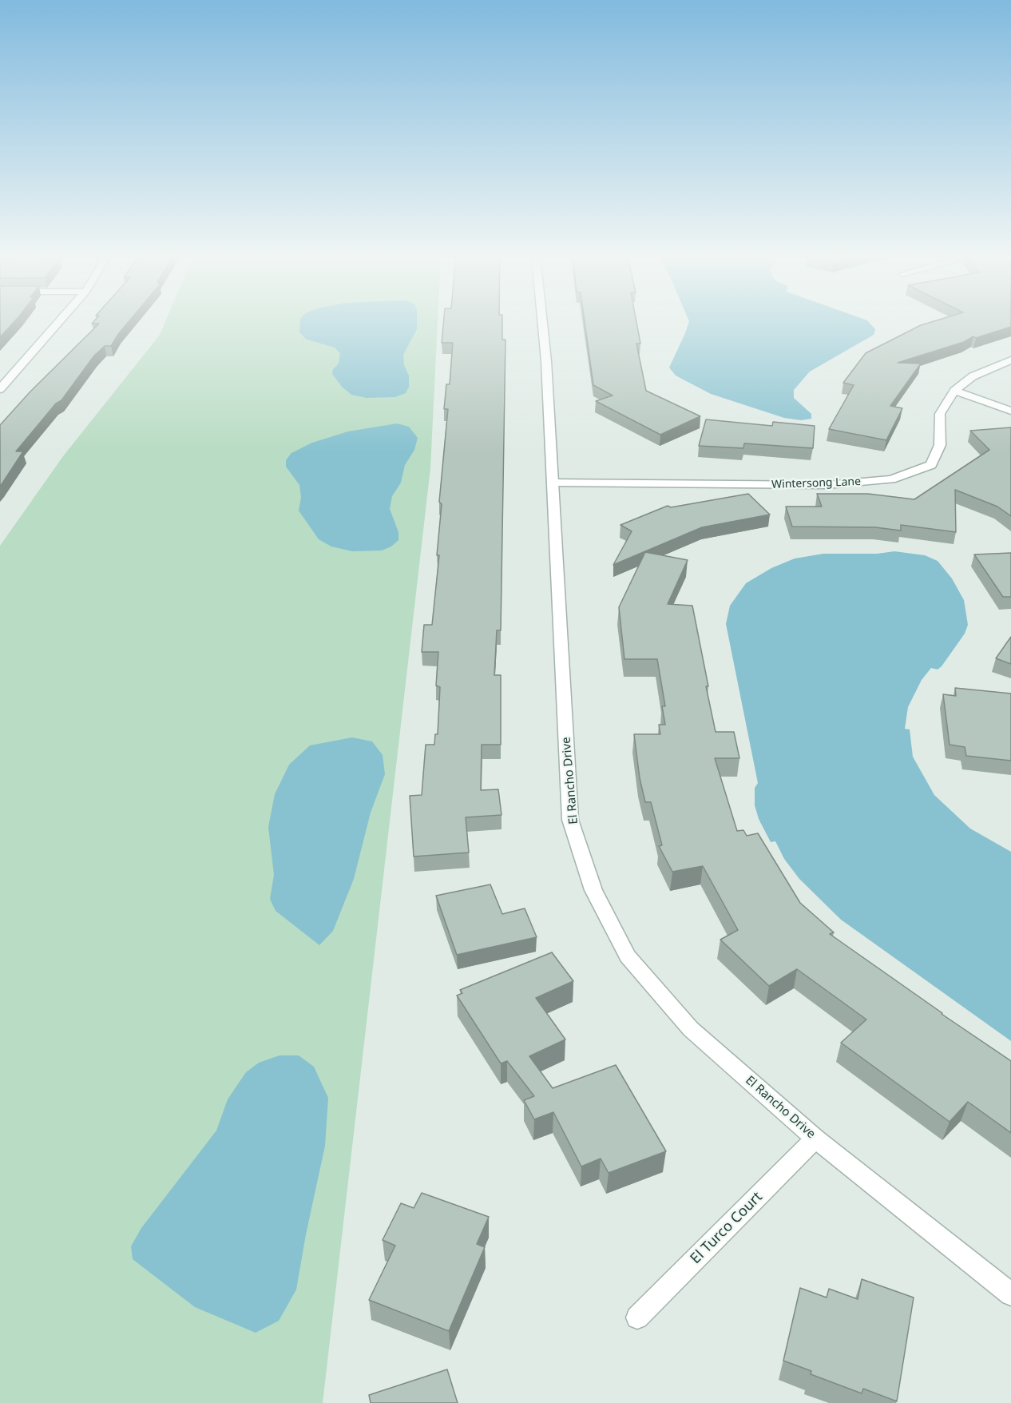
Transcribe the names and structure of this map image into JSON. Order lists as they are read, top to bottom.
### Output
{
  "streets": {
    "street": ["Wintersong Lane", "El Rancho Drive", "El Turco Court"]
  },
  "crossings": [
    ["Wintersong Lane", "El Rancho Drive"],
    ["El Rancho Drive", "El Turco Court"]
  ]
}
